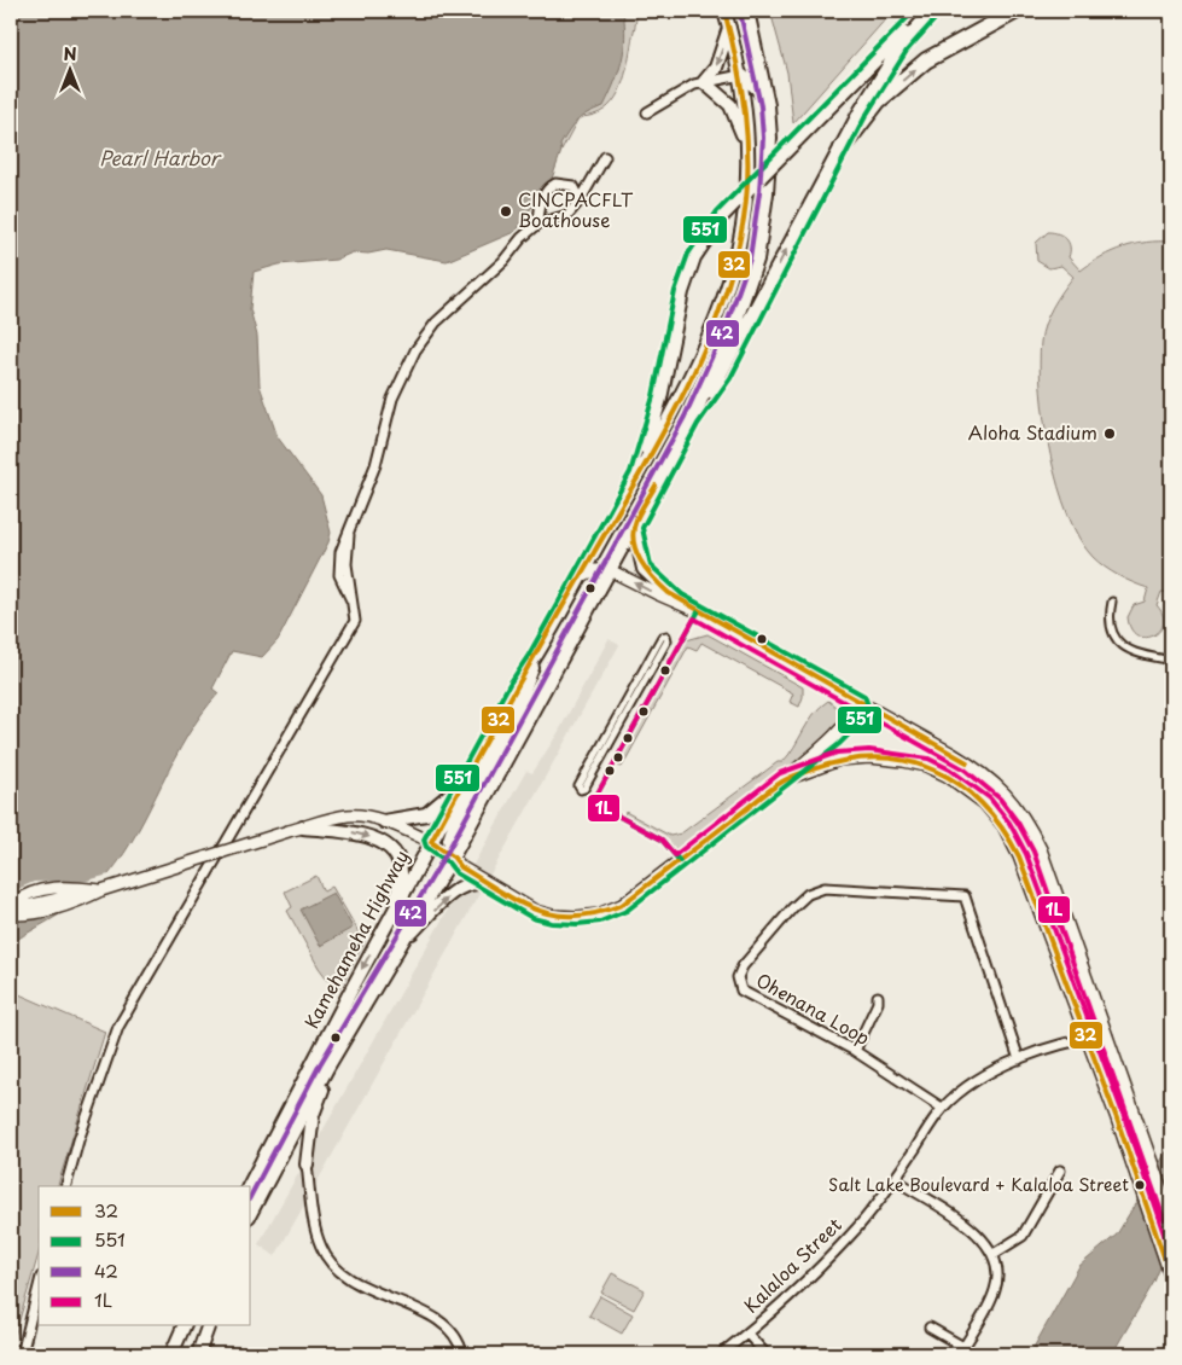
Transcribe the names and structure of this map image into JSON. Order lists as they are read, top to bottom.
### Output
{
  "streets": {
    "main road": ["Kamehameha Highway"],
    "street": ["Ohenana Loop", "Kalaloa Street"]
  },
  "crossings": [
    ["Ohenana Loop", "Kalaloa Street"]
  ],
  "water": ["Pearl Harbor"],
  "places": ["CINCPACFLT Boathouse", "Aloha Stadium", "Salt Lake Boulevard + Kalaloa Street"],
  "lines": [
    "transit line 32",
    "transit line 551",
    "transit line 42",
    "transit line 1L"
  ],
  "legend": [
    "32",
    "551",
    "42",
    "1L"
  ],
  "north": "top"
}
